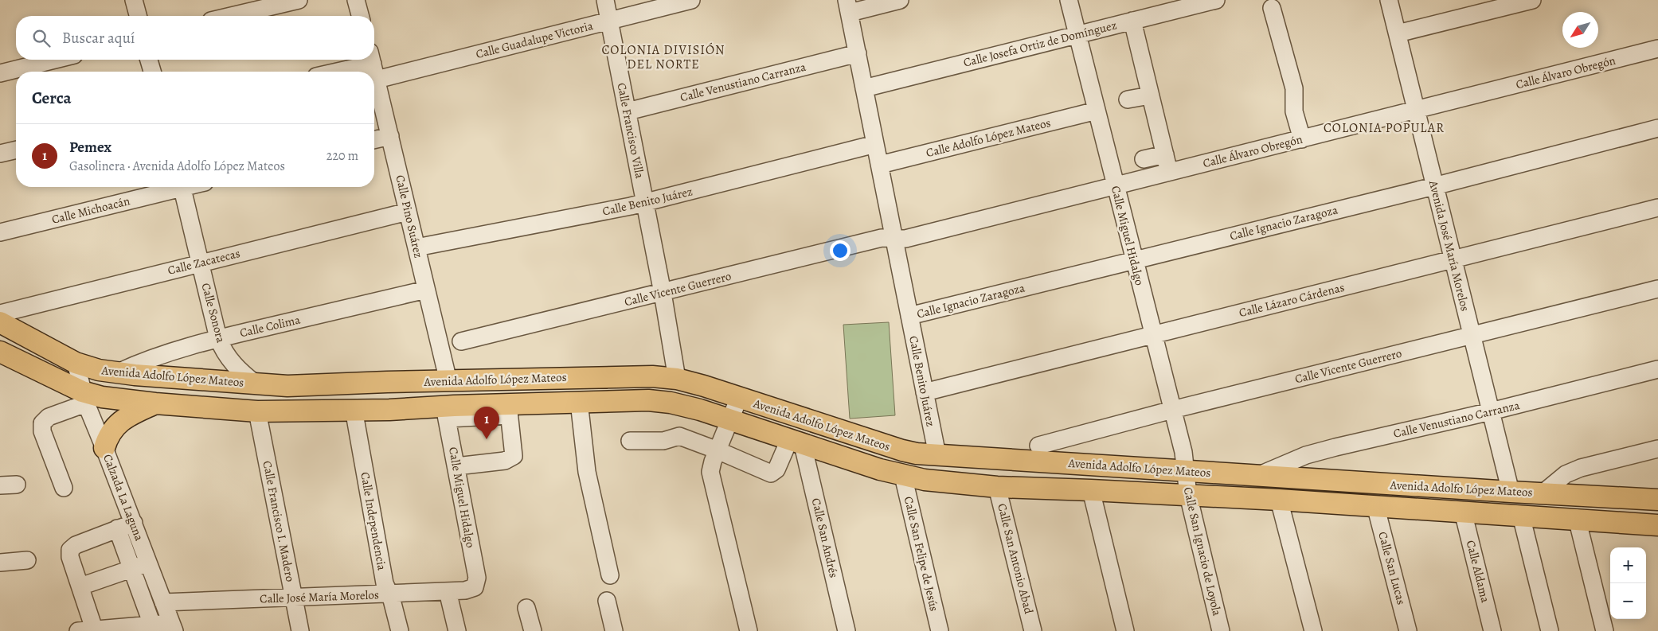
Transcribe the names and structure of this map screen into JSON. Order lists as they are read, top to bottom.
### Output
{
  "streets": {
    "main road": ["Avenida Adolfo López Mateos"],
    "street": [
      "Calle Guadalupe Victoria",
      "Calle Josefa Ortiz de Domínguez",
      "Calle Álvaro Obregón",
      "Calle Venustiano Carranza",
      "Calle Francisco Villa",
      "Calle Adolfo López Mateos",
      "Calle Benito Juárez",
      "Calle Michoacán",
      "Calle Pino Suárez",
      "Calle Ignacio Zaragoza",
      "Calle Miguel Hidalgo",
      "Avenida José María Morelos",
      "Calle Zacatecas",
      "Calle Vicente Guerrero",
      "Calle Lázaro Cárdenas",
      "Calle Sonora",
      "Calle Colima",
      "Calzada La Laguna",
      "Calle Francisco I. Madero",
      "Calle Independencia",
      "Calle San Andrés",
      "Calle San Ignacio de Loyola",
      "Calle San Felipe de Jesús",
      "Calle San Antonio Abad",
      "Calle San Lucas",
      "Calle Aldama",
      "Calle José María Morelos"
    ]
  },
  "crossings": [
    ["Calle Guadalupe Victoria", "Calle Francisco Villa"],
    ["Calle Guadalupe Victoria", "Calle Pino Suárez"],
    ["Calle Josefa Ortiz de Domínguez", "Calle Benito Juárez"],
    ["Calle Josefa Ortiz de Domínguez", "Calle Miguel Hidalgo"],
    ["Calle Álvaro Obregón", "Calle Benito Juárez"],
    ["Calle Álvaro Obregón", "Calle Miguel Hidalgo"],
    ["Calle Álvaro Obregón", "Avenida José María Morelos"],
    ["Calle Álvaro Obregón", "Calle Vicente Guerrero"],
    ["Calle Venustiano Carranza", "Calle Francisco Villa"],
    ["Calle Venustiano Carranza", "Calle Benito Juárez"],
    ["Calle Venustiano Carranza", "Avenida José María Morelos"],
    ["Calle Venustiano Carranza", "Avenida Adolfo López Mateos"],
    ["Calle Francisco Villa", "Calle Benito Juárez"],
    ["Calle Francisco Villa", "Calle Vicente Guerrero"],
    ["Calle Francisco Villa", "Avenida Adolfo López Mateos"],
    ["Calle Adolfo López Mateos", "Calle Benito Juárez"],
    ["Calle Adolfo López Mateos", "Calle Miguel Hidalgo"],
    ["Calle Benito Juárez", "Calle Pino Suárez"],
    ["Calle Benito Juárez", "Calle Ignacio Zaragoza"],
    ["Calle Benito Juárez", "Calle Vicente Guerrero"],
    ["Calle Benito Juárez", "Calle Lázaro Cárdenas"],
    ["Calle Benito Juárez", "Avenida Adolfo López Mateos"],
    ["Calle Pino Suárez", "Calle Zacatecas"],
    ["Calle Pino Suárez", "Calle Colima"],
    ["Calle Pino Suárez", "Avenida Adolfo López Mateos"],
    ["Calle Ignacio Zaragoza", "Calle Miguel Hidalgo"],
    ["Calle Ignacio Zaragoza", "Avenida José María Morelos"],
    ["Calle Miguel Hidalgo", "Calle Vicente Guerrero"],
    ["Calle Miguel Hidalgo", "Calle Lázaro Cárdenas"],
    ["Calle Miguel Hidalgo", "Avenida Adolfo López Mateos"],
    ["Calle Miguel Hidalgo", "Calle San Ignacio de Loyola"],
    ["Calle Miguel Hidalgo", "Calle José María Morelos"],
    ["Avenida José María Morelos", "Calle Vicente Guerrero"],
    ["Avenida José María Morelos", "Calle Lázaro Cárdenas"],
    ["Avenida José María Morelos", "Avenida Adolfo López Mateos"],
    ["Calle Zacatecas", "Calle Sonora"],
    ["Calle Sonora", "Calle Colima"],
    ["Calle Sonora", "Avenida Adolfo López Mateos"],
    ["Calle Colima", "Avenida Adolfo López Mateos"],
    ["Avenida Adolfo López Mateos", "Calzada La Laguna"],
    ["Avenida Adolfo López Mateos", "Calle Francisco I. Madero"],
    ["Avenida Adolfo López Mateos", "Calle Independencia"],
    ["Avenida Adolfo López Mateos", "Calle San Andrés"],
    ["Avenida Adolfo López Mateos", "Calle San Ignacio de Loyola"],
    ["Avenida Adolfo López Mateos", "Calle San Felipe de Jesús"],
    ["Avenida Adolfo López Mateos", "Calle San Antonio Abad"],
    ["Avenida Adolfo López Mateos", "Calle San Lucas"],
    ["Avenida Adolfo López Mateos", "Calle Aldama"],
    ["Calzada La Laguna", "Calle José María Morelos"],
    ["Calle Francisco I. Madero", "Calle José María Morelos"],
    ["Calle Independencia", "Calle José María Morelos"]
  ],
  "districts": ["COLONIA DIVISIÓN DEL NORTE", "COLONIA POPULAR"],
  "north": "bottom left",
  "page": {
    "search": "Buscar aquí",
    "heading": "Cerca",
    "list": [
      {
        "mark": "1",
        "name": "Pemex",
        "note": "Gasolinera · Avenida Adolfo López Mateos",
        "value": "220 m"
      }
    ],
    "pins": "1",
    "map_buttons": ["+", "−"]
  }
}
